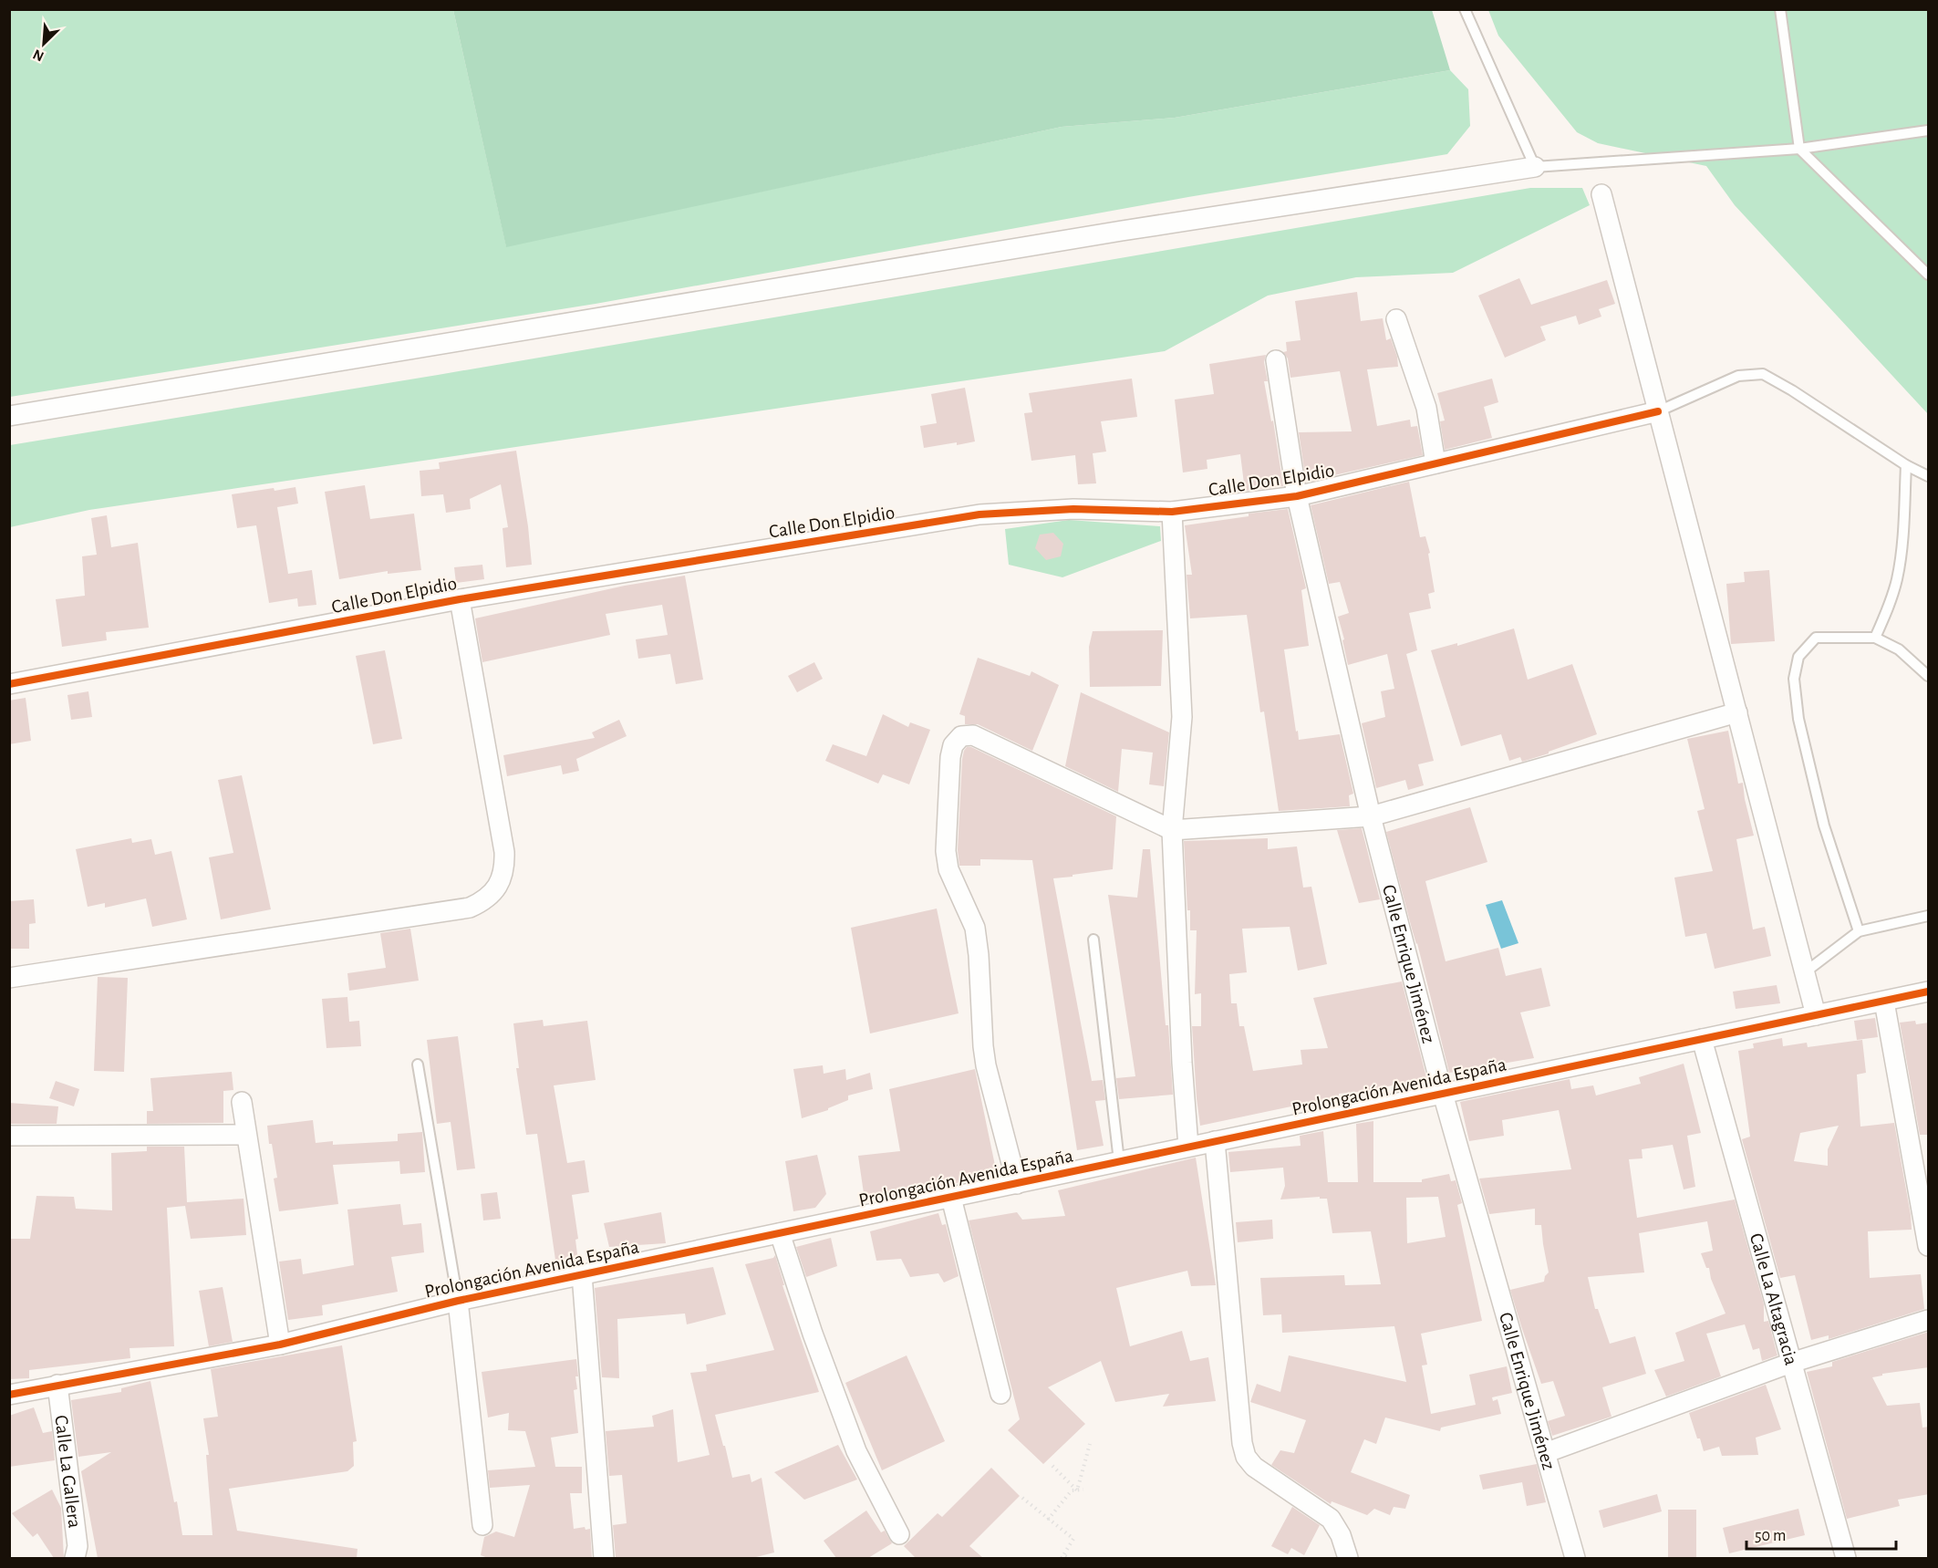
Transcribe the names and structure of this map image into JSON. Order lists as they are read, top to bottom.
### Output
{
  "streets": {
    "street": [
      "Calle Don Elpidio",
      "Calle Enrique Jiménez",
      "Prolongación Avenida España",
      "Calle La Altagracia",
      "Calle La Gallera"
    ]
  },
  "crossings": [
    ["Calle Don Elpidio", "Calle Enrique Jiménez"],
    ["Calle Enrique Jiménez", "Prolongación Avenida España"],
    ["Prolongación Avenida España", "Calle La Altagracia"],
    ["Prolongación Avenida España", "Calle La Gallera"]
  ],
  "scale_bar": "50 m",
  "north": "bottom left"
}
